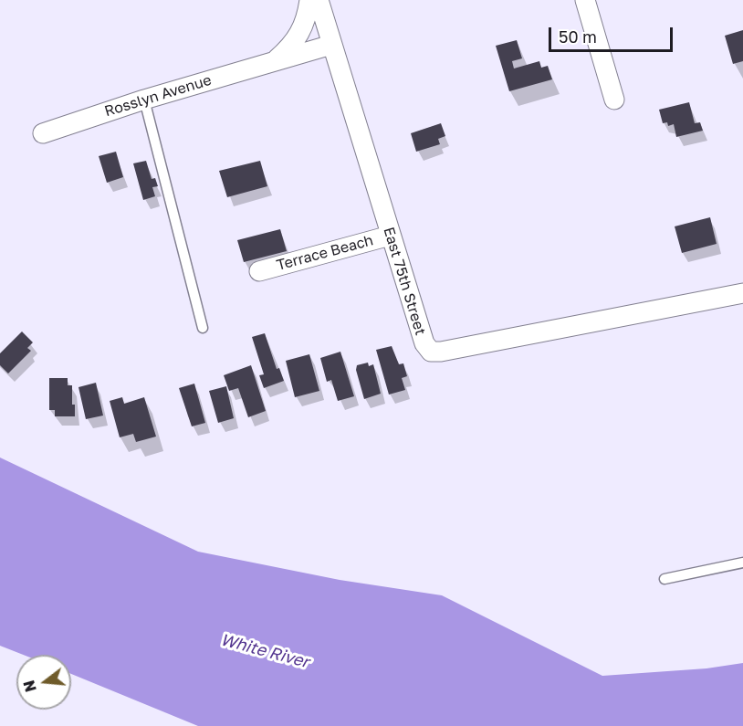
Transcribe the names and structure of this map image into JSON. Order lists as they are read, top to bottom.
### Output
{
  "streets": {
    "street": ["Rosslyn Avenue", "Terrace Beach", "East 75th Street"]
  },
  "crossings": [
    ["Rosslyn Avenue", "East 75th Street"],
    ["Terrace Beach", "East 75th Street"]
  ],
  "water": ["White River"],
  "scale_bar": "50 m",
  "north": "left"
}
